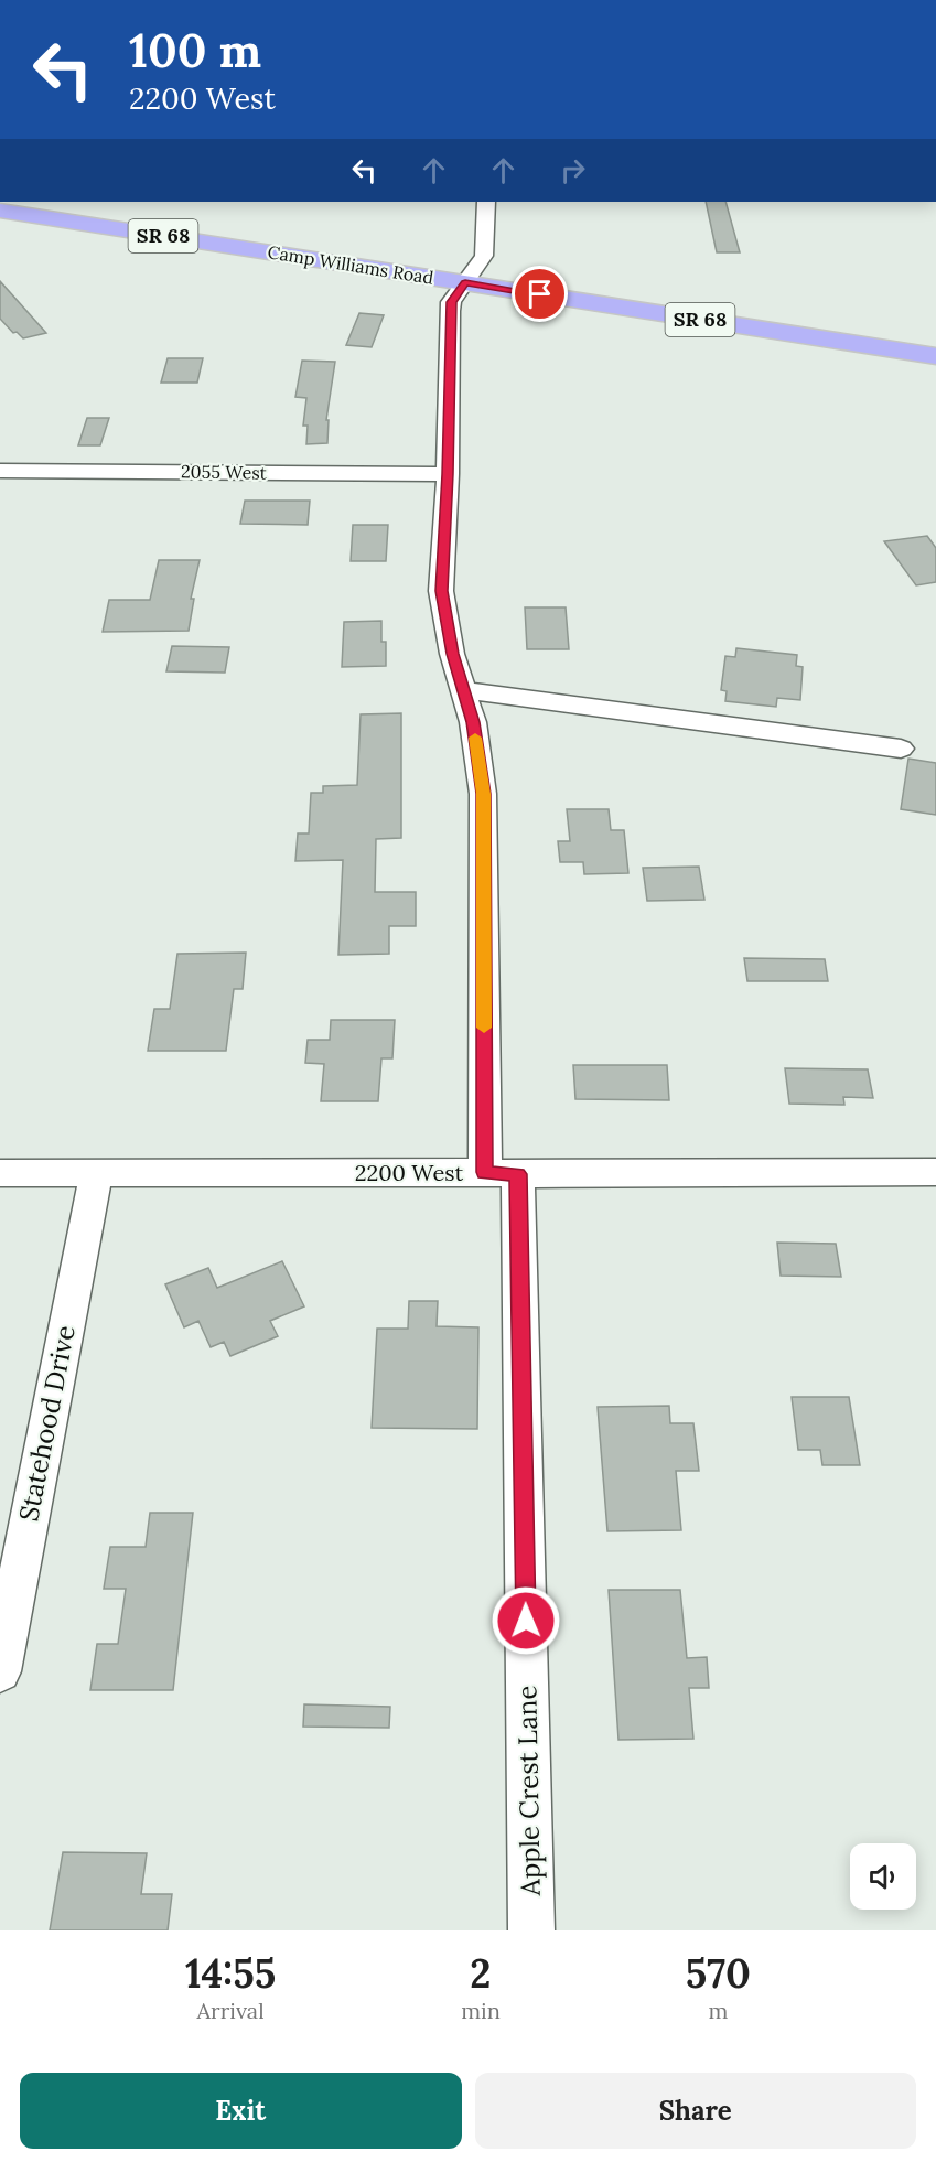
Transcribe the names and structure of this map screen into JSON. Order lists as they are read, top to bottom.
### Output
{
  "streets": {
    "main road": ["SR 68", "Camp Williams Road"],
    "street": [
      "2055 West",
      "2200 West",
      "Statehood Drive",
      "Apple Crest Lane"
    ]
  },
  "crossings": [
    ["Camp Williams Road", "Apple Crest Lane"],
    ["2055 West", "Apple Crest Lane"],
    ["2200 West", "Statehood Drive"],
    ["2200 West", "Apple Crest Lane"]
  ],
  "page": {
    "turn": ["100 m", "2200 West"],
    "eta": [
      "14:55",
      "Arrival",
      "2",
      "min",
      "570",
      "m"
    ],
    "buttons": ["Exit", "Share"]
  }
}
